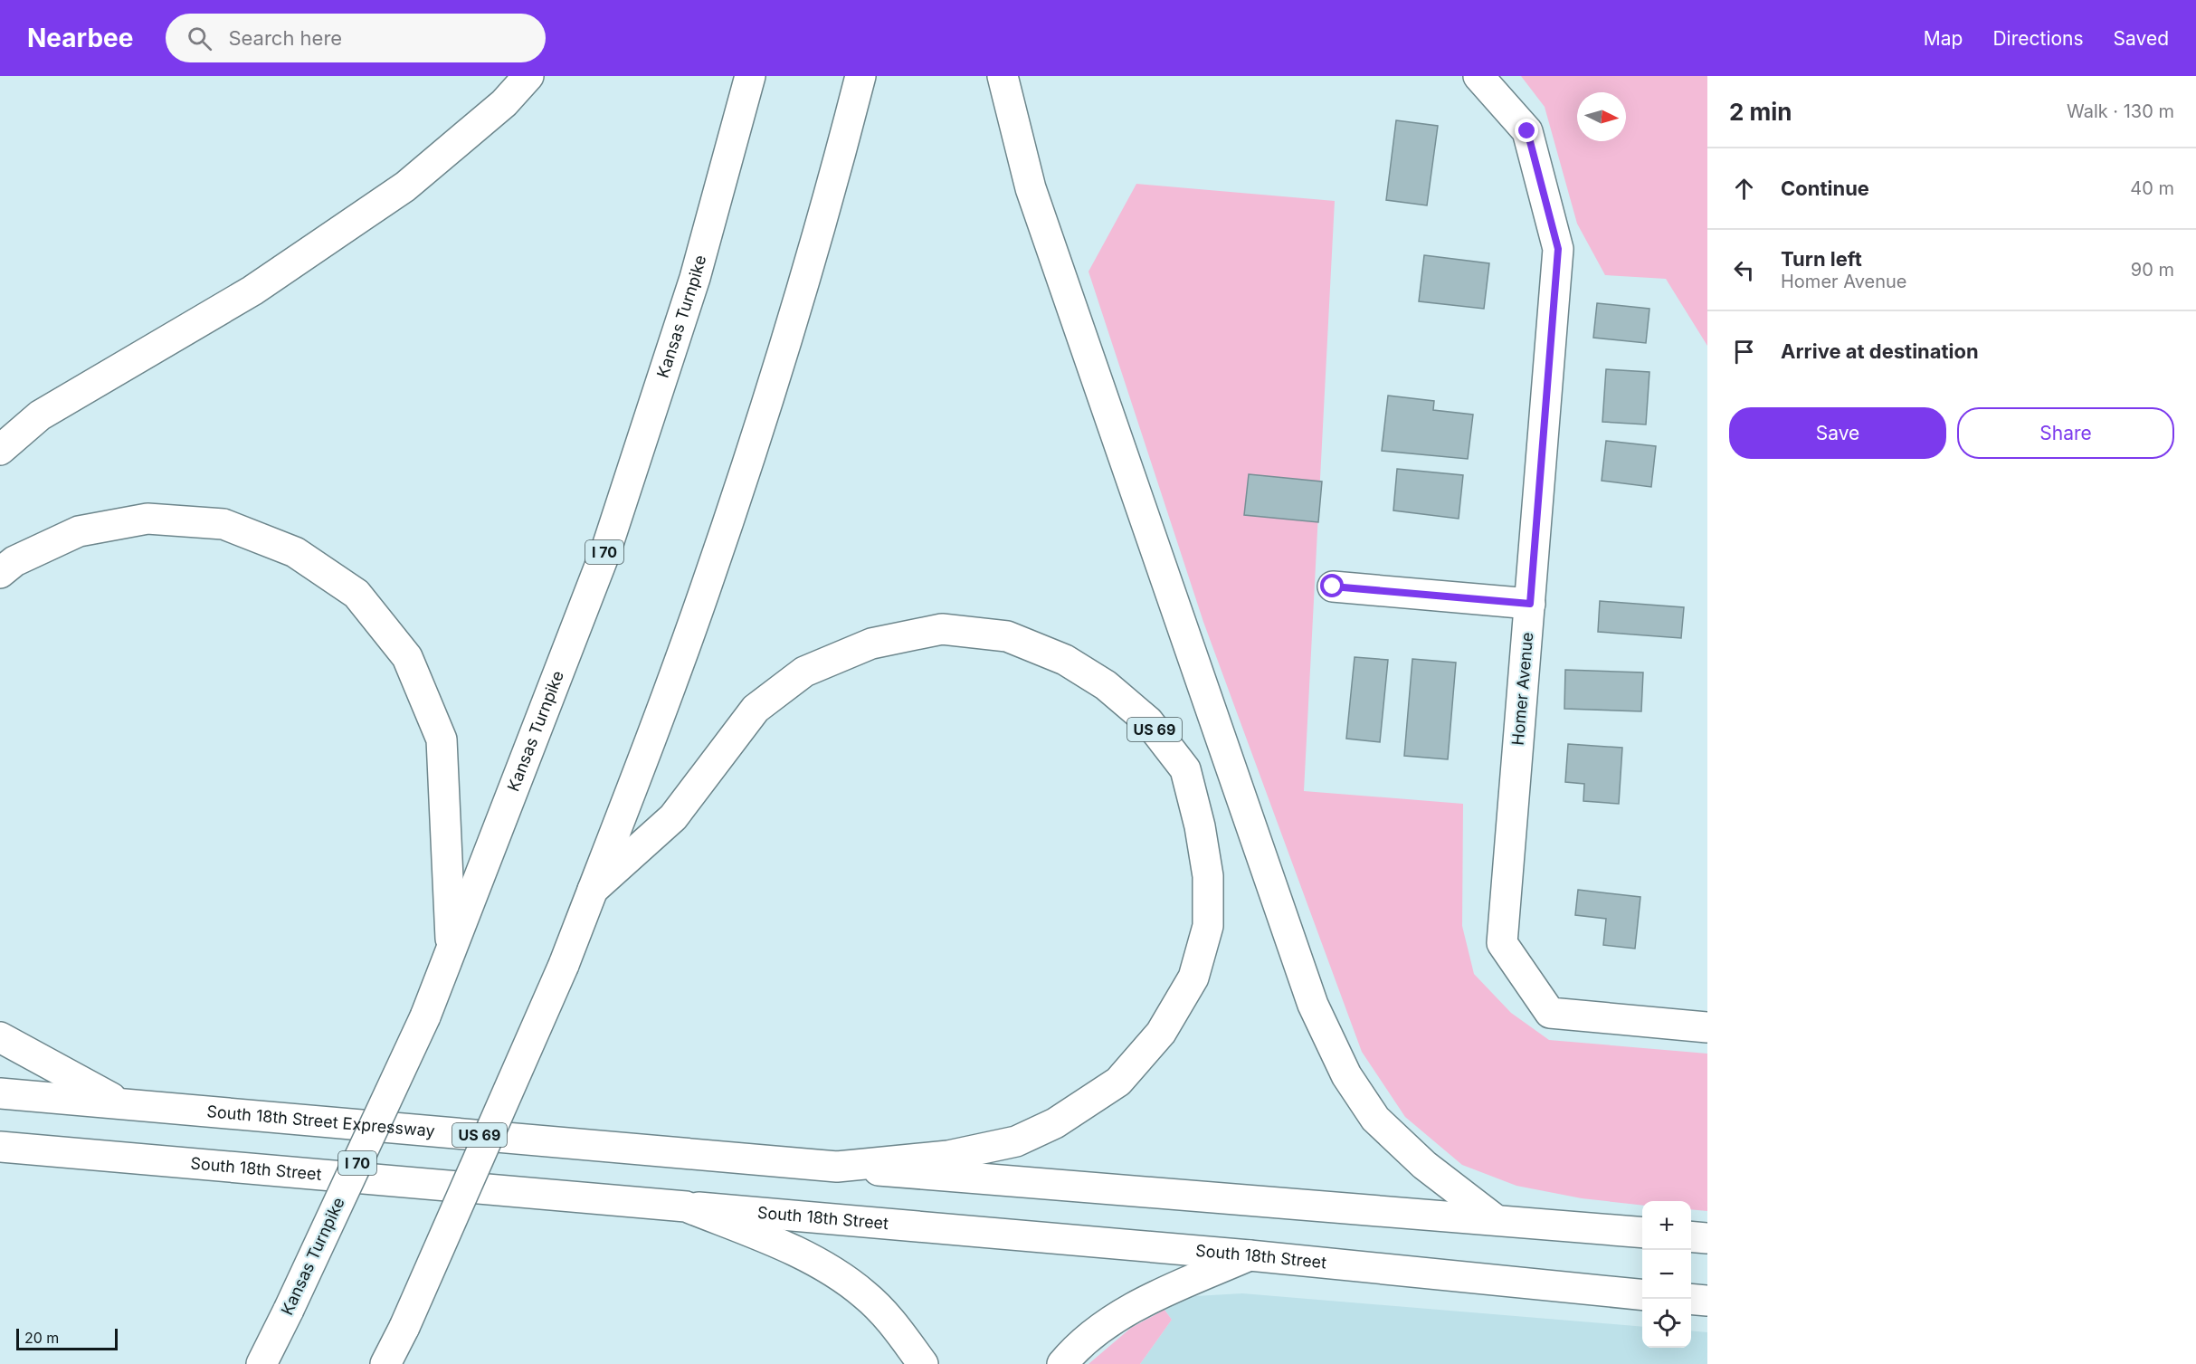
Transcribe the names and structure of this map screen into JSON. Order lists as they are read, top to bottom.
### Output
{
  "streets": {
    "main road": [
      "Kansas Turnpike",
      "I 70",
      "Homer Avenue",
      "US 69",
      "South 18th Street Expressway",
      "South 18th Street"
    ]
  },
  "crossings": [
    ["US 69", "South 18th Street Expressway"]
  ],
  "scale_bar": "20 m",
  "north": "right",
  "page": {
    "header": "Nearbee",
    "search": "Search here",
    "nav": ["Map", "Directions", "Saved"],
    "heading": ["2 min", "Walk · 130 m"],
    "list": [
      ["Continue", "40 m"],
      ["Turn left", "Homer Avenue", "90 m"],
      "Arrive at destination"
    ],
    "buttons": ["Save", "Share"],
    "map_buttons": ["+", "−"],
    "scale": "20 m"
  }
}
